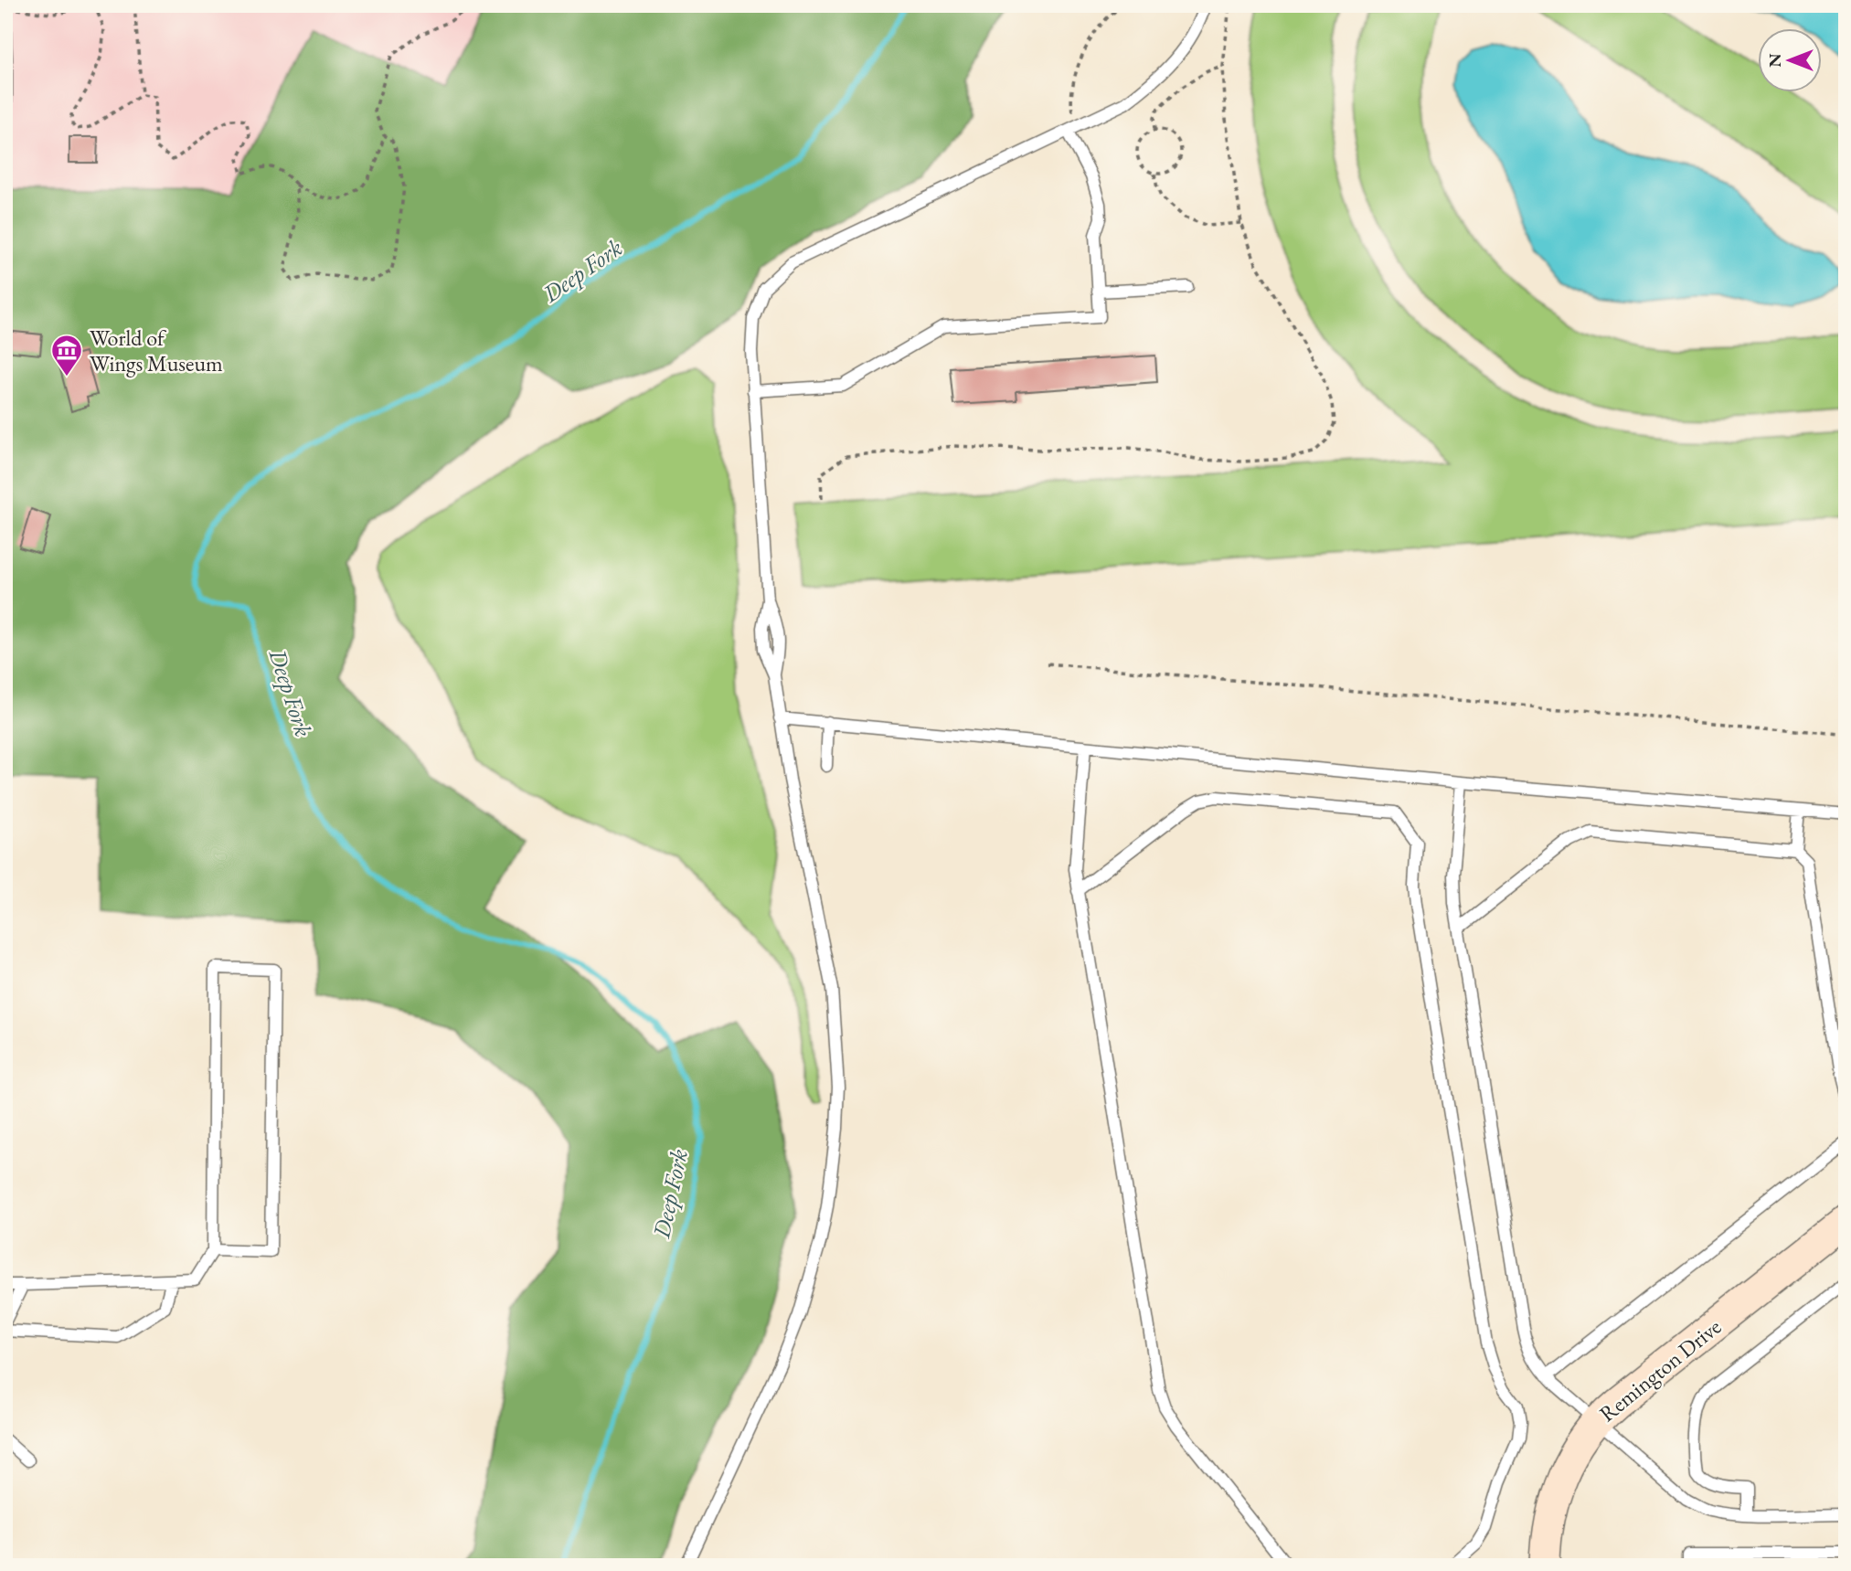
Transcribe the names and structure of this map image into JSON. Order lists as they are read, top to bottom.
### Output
{
  "streets": {
    "street": ["Remington Drive"]
  },
  "water": ["Deep Fork"],
  "places": {
    "museum": ["World of Wings Museum"]
  },
  "north": "left"
}
